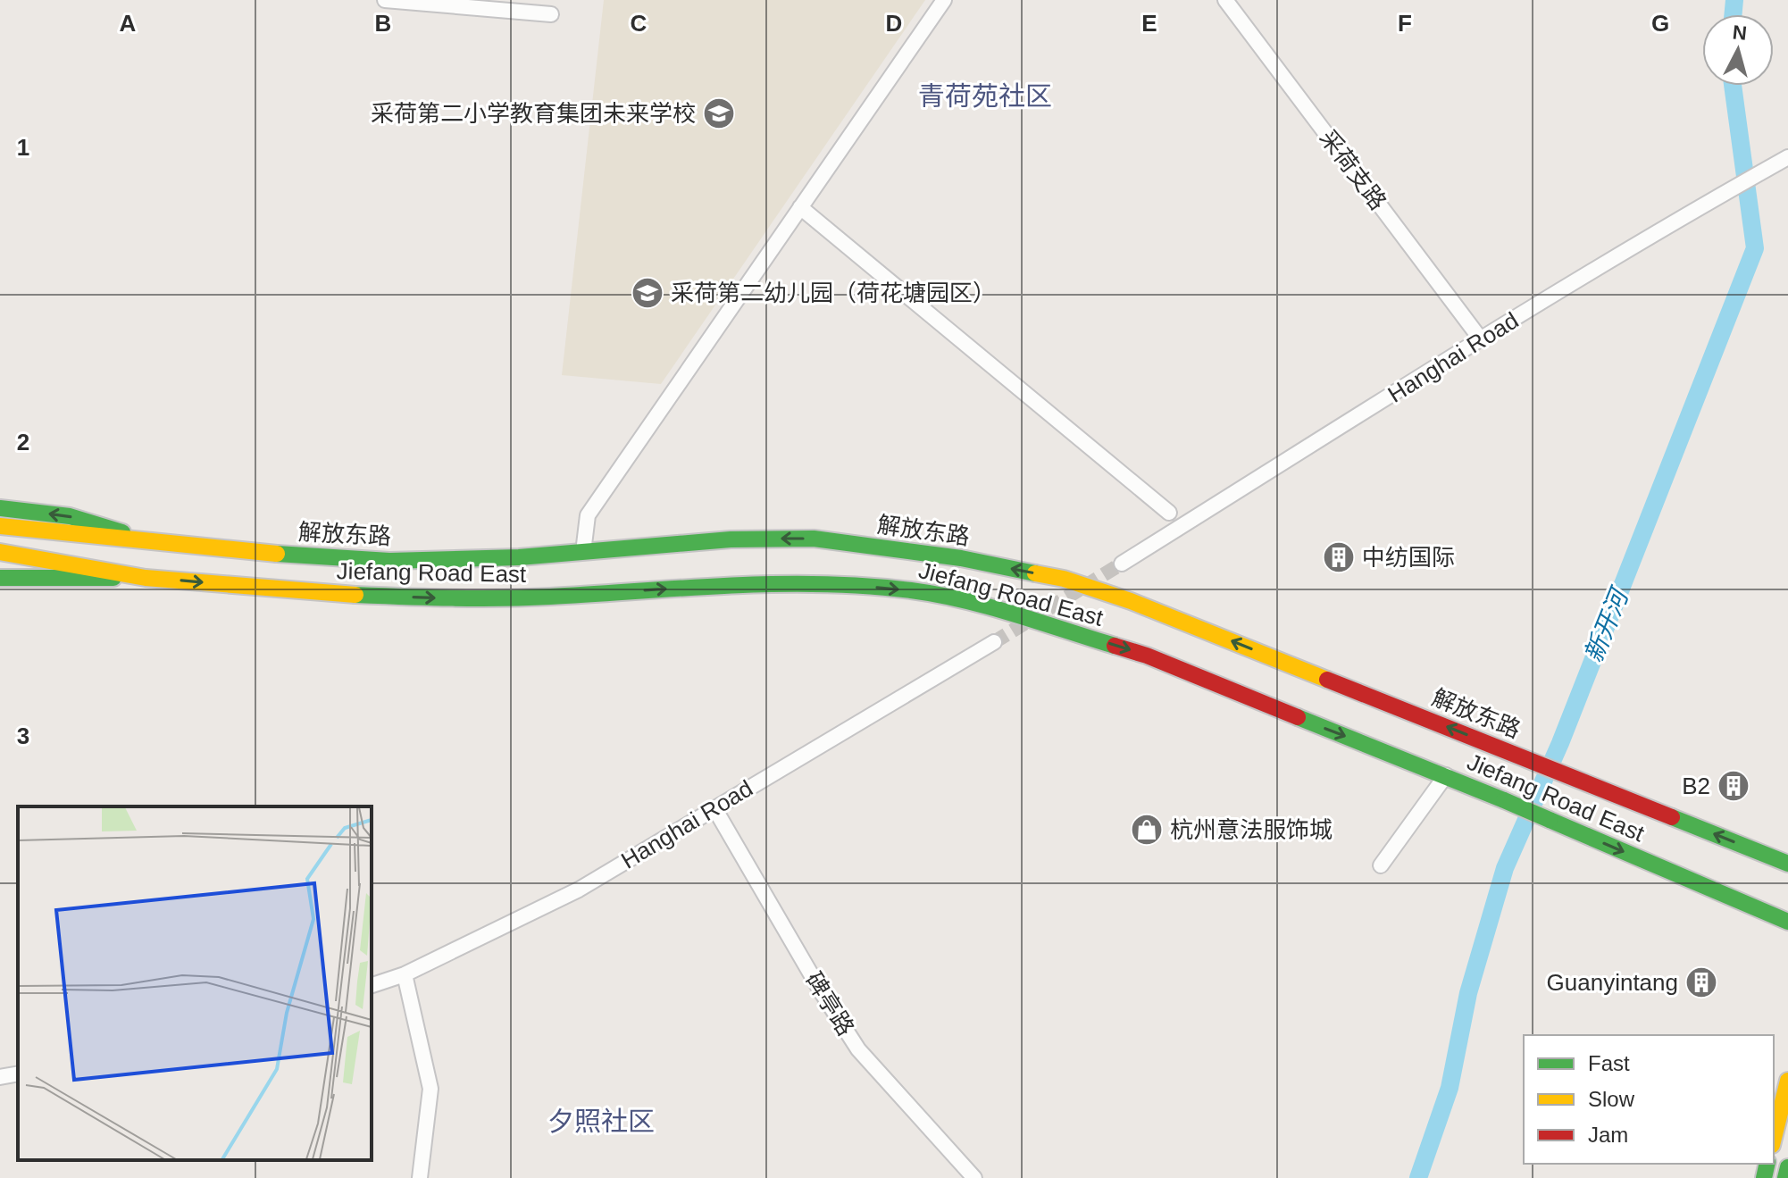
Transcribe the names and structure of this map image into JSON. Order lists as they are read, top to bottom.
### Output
{
  "streets": {
    "main road": ["解放东路", "Jiefang Road East"],
    "street": ["采荷支路", "Hanghai Road", "碑亭路"]
  },
  "crossings": [
    ["采荷支路", "Hanghai Road"],
    ["Hanghai Road", "碑亭路"]
  ],
  "one_way": ["解放东路", "Jiefang Road East"],
  "districts": ["青荷苑社区", "夕照社区"],
  "water": ["新开河"],
  "places": {
    "school or university": ["采荷第二小学教育集团未来学校", "采荷第二幼儿园（荷花塘园区）"],
    "building": ["中纺国际", "B2", "Guanyintang"],
    "shop": ["杭州意法服饰城"]
  },
  "legend": ["Fast", "Slow", "Jam"],
  "north": "top",
  "grid": {
    "columns": [
      "A",
      "B",
      "C",
      "D",
      "E",
      "F",
      "G"
    ],
    "rows": ["1", "2", "3"]
  }
}
